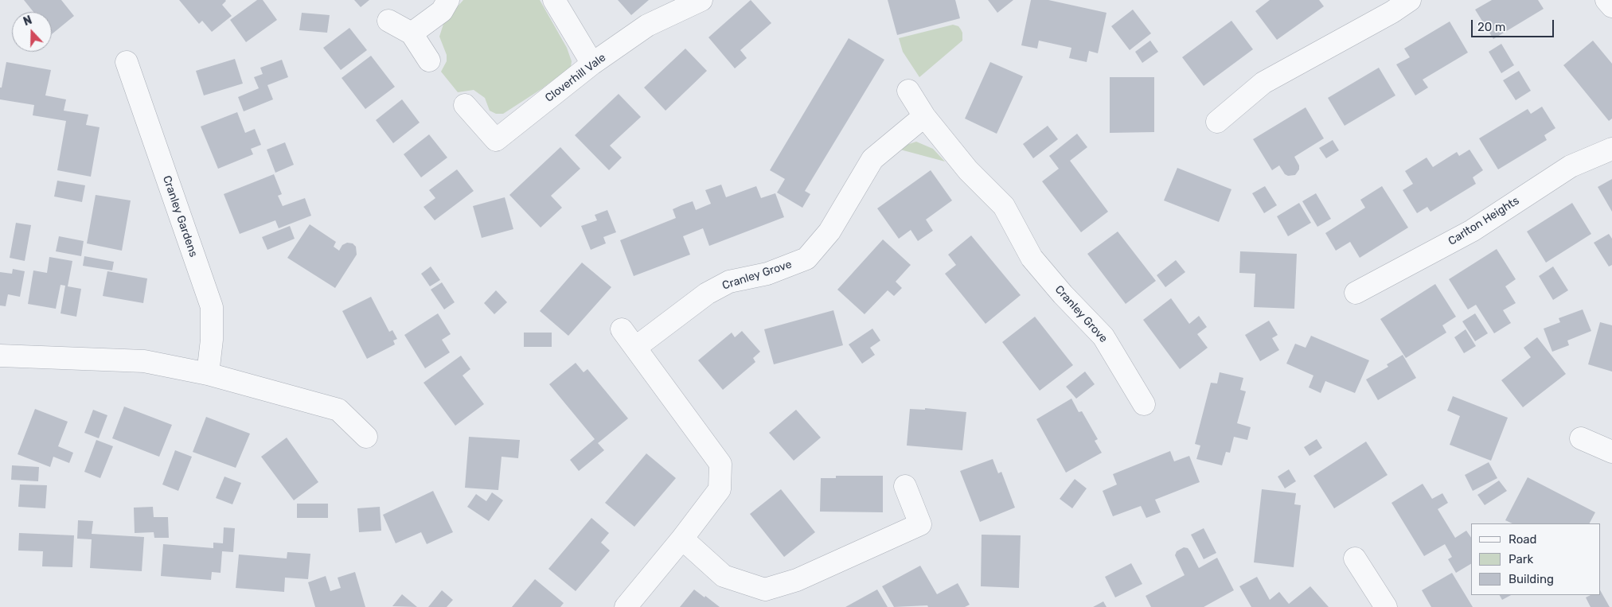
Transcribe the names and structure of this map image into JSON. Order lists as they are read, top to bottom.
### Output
{
  "streets": {
    "street": [
      "Cloverhill Vale",
      "Cranley Gardens",
      "Carlton Heights",
      "Cranley Grove"
    ]
  },
  "legend": ["Road", "Park", "Building"],
  "scale_bar": "20 m",
  "north": "top"
}
